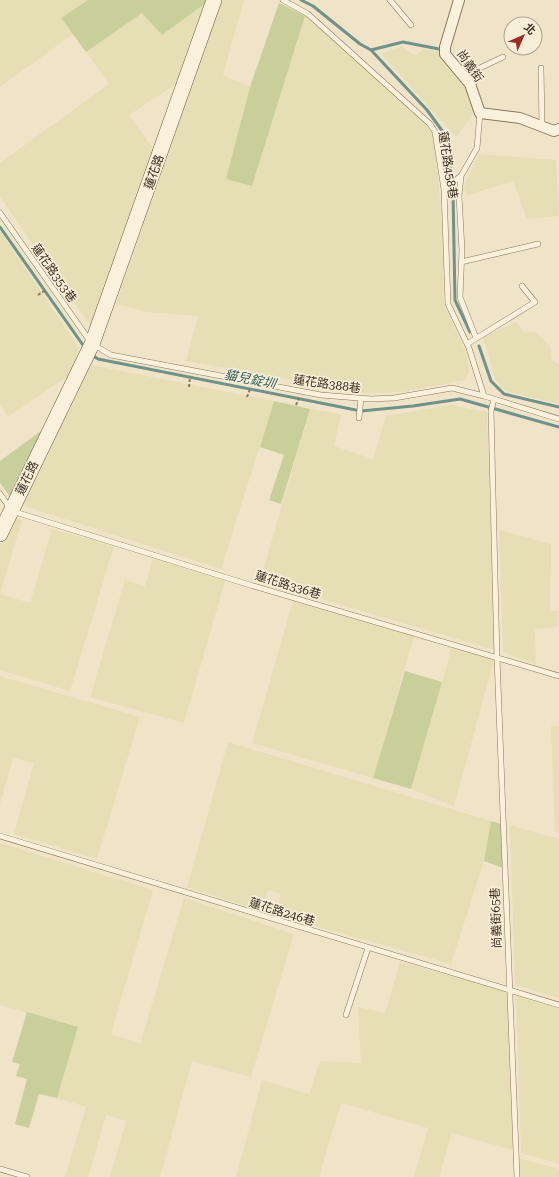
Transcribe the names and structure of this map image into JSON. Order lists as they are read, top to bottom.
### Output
{
  "streets": {
    "street": ["尚義街", "蓮花路"],
    "lane": [
      "蓮花路458巷",
      "蓮花路353巷",
      "蓮花路388巷",
      "蓮花路336巷",
      "蓮花路246巷",
      "尚義街65巷"
    ]
  },
  "crossings": [
    ["蓮花路458巷", "蓮花路388巷"],
    ["蓮花路", "蓮花路353巷"],
    ["蓮花路", "蓮花路388巷"],
    ["蓮花路", "蓮花路336巷"],
    ["蓮花路353巷", "蓮花路388巷"],
    ["蓮花路388巷", "尚義街65巷"],
    ["蓮花路336巷", "尚義街65巷"],
    ["蓮花路246巷", "尚義街65巷"]
  ],
  "water": ["貓兒錠圳"],
  "north": "top right"
}
